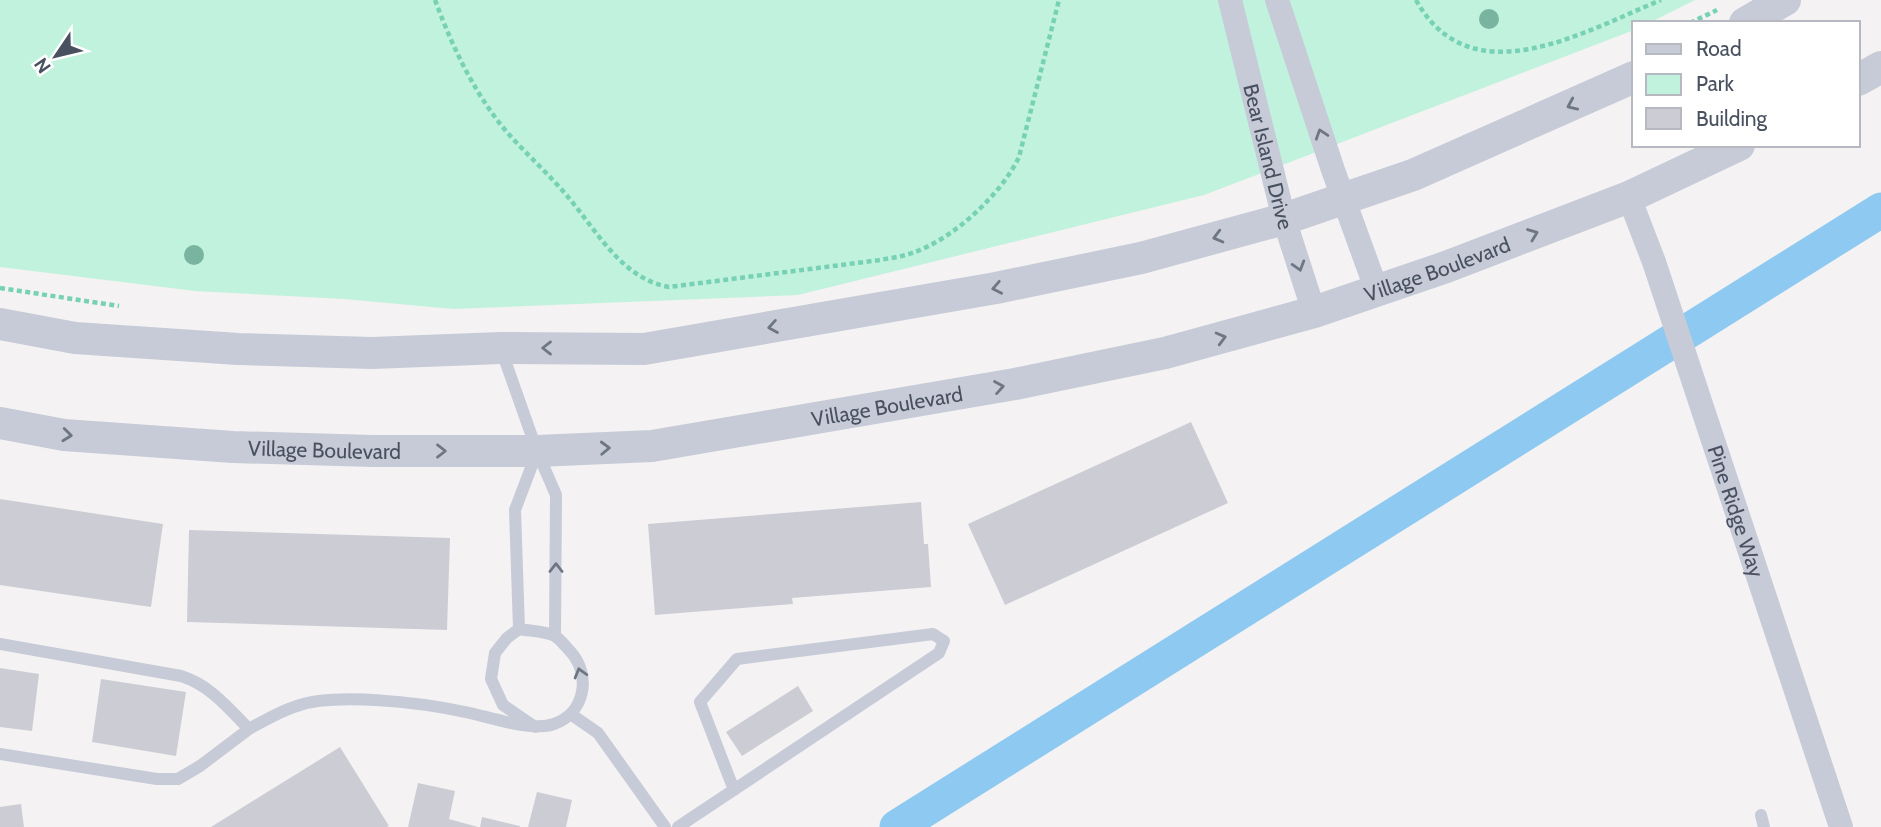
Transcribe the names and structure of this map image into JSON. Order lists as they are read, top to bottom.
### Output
{
  "streets": {
    "street": ["Bear Island Drive", "Village Boulevard", "Pine Ridge Way"]
  },
  "crossings": [
    ["Bear Island Drive", "Village Boulevard"],
    ["Village Boulevard", "Pine Ridge Way"]
  ],
  "legend": ["Road", "Park", "Building"],
  "north": "bottom left"
}
